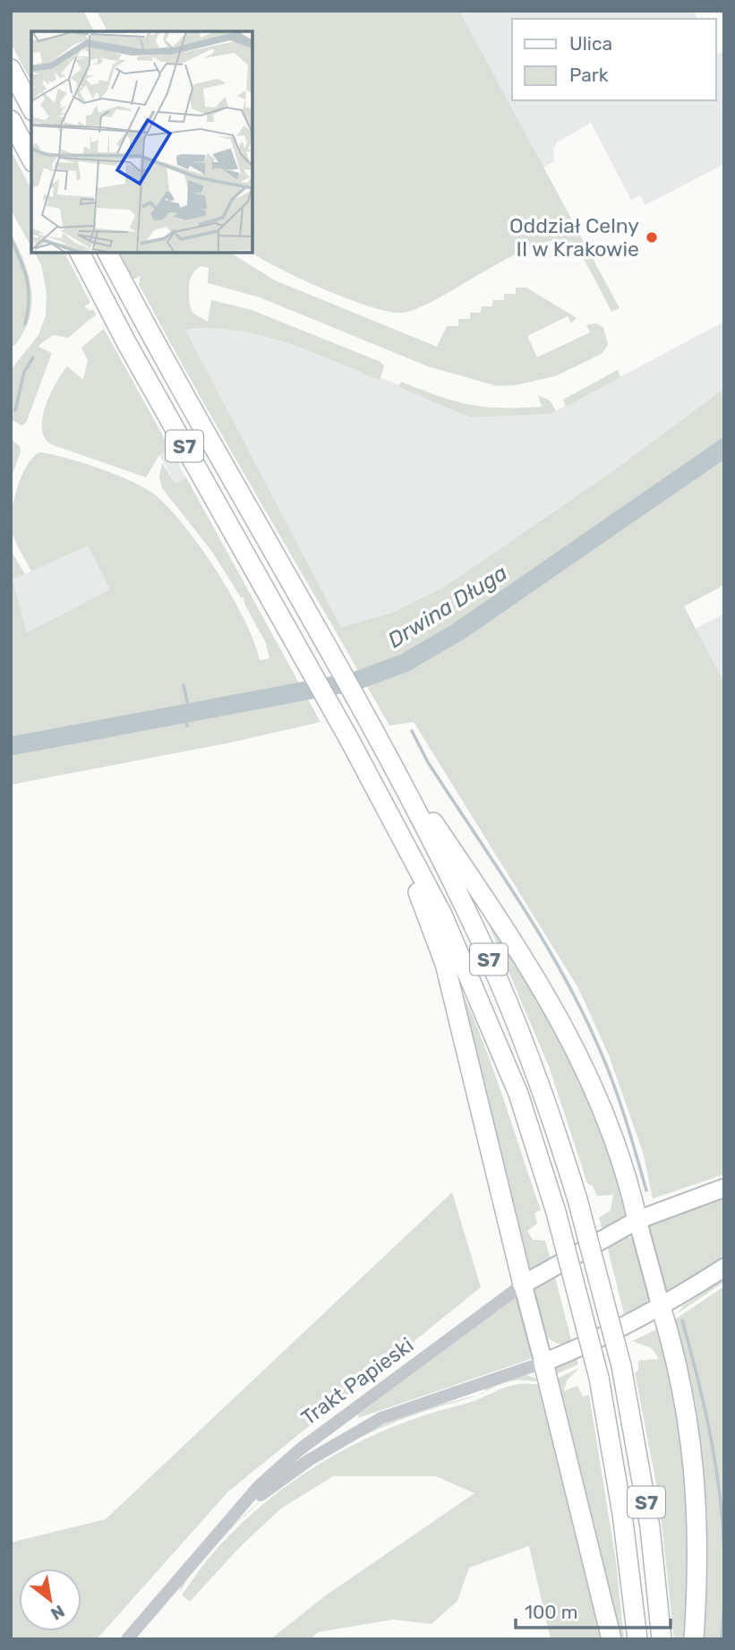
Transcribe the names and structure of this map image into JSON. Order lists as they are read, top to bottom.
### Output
{
  "streets": {
    "highway": ["S7"],
    "street": ["Trakt Papieski"]
  },
  "water": ["Drwina Długa"],
  "places": ["Oddział Celny II w Krakowie"],
  "legend": ["Ulica", "Park"],
  "scale_bar": "100 m",
  "north": "bottom right"
}
